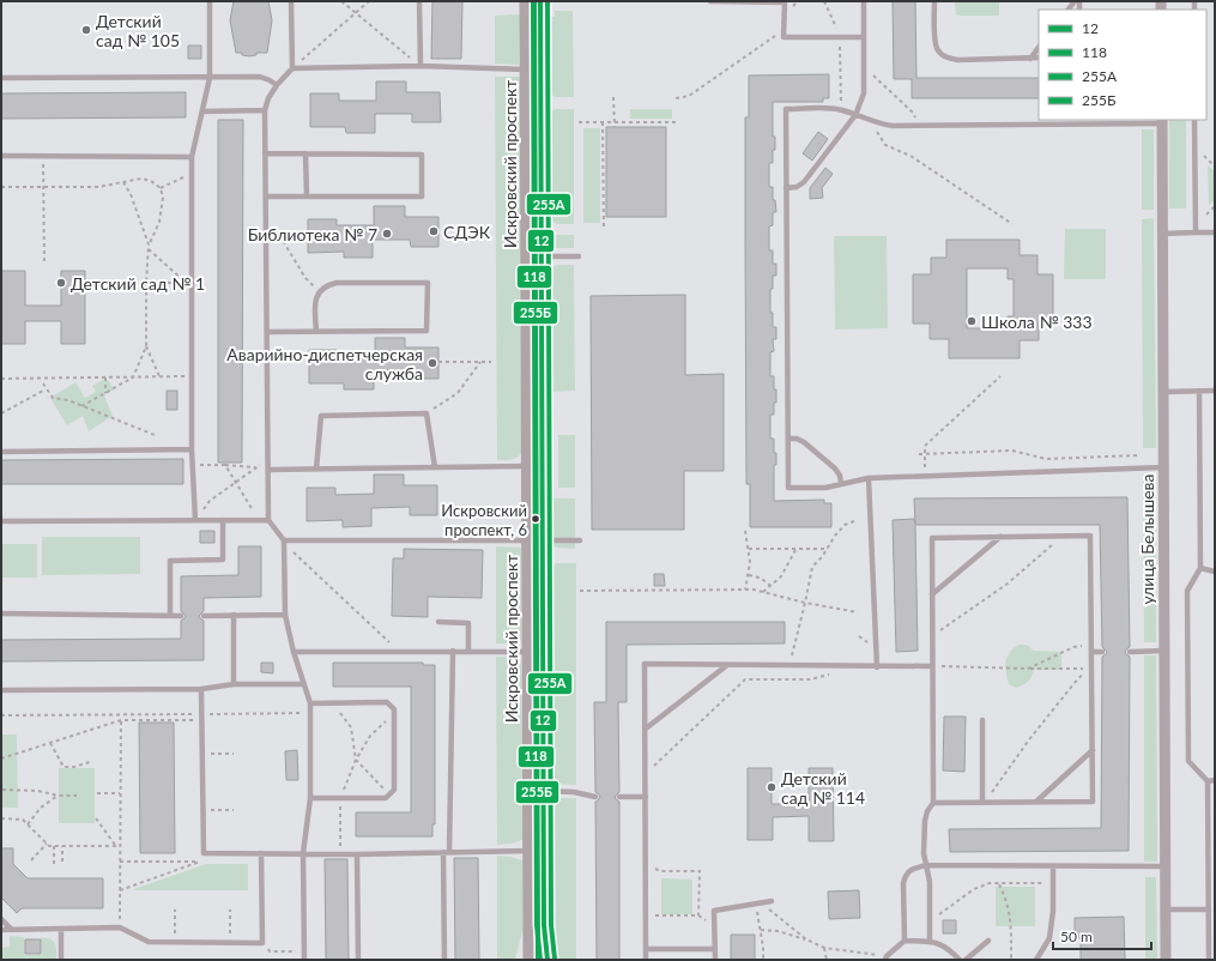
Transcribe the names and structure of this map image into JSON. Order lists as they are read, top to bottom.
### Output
{
  "streets": {
    "street": ["Искровский проспект", "улица Белышева"]
  },
  "places": [
    "Детский сад № 105",
    "СДЭК",
    "Библиотека № 7",
    "Детский сад № 1",
    "Школа № 333",
    "Аварийно-диспетчерская служба",
    "Искровский проспект, 6",
    "Детский сад № 114"
  ],
  "lines": [
    "transit line 12",
    "transit line 118",
    "transit line 255А",
    "transit line 255Б"
  ],
  "legend": [
    "12",
    "118",
    "255А",
    "255Б"
  ],
  "scale_bar": "50 m"
}
